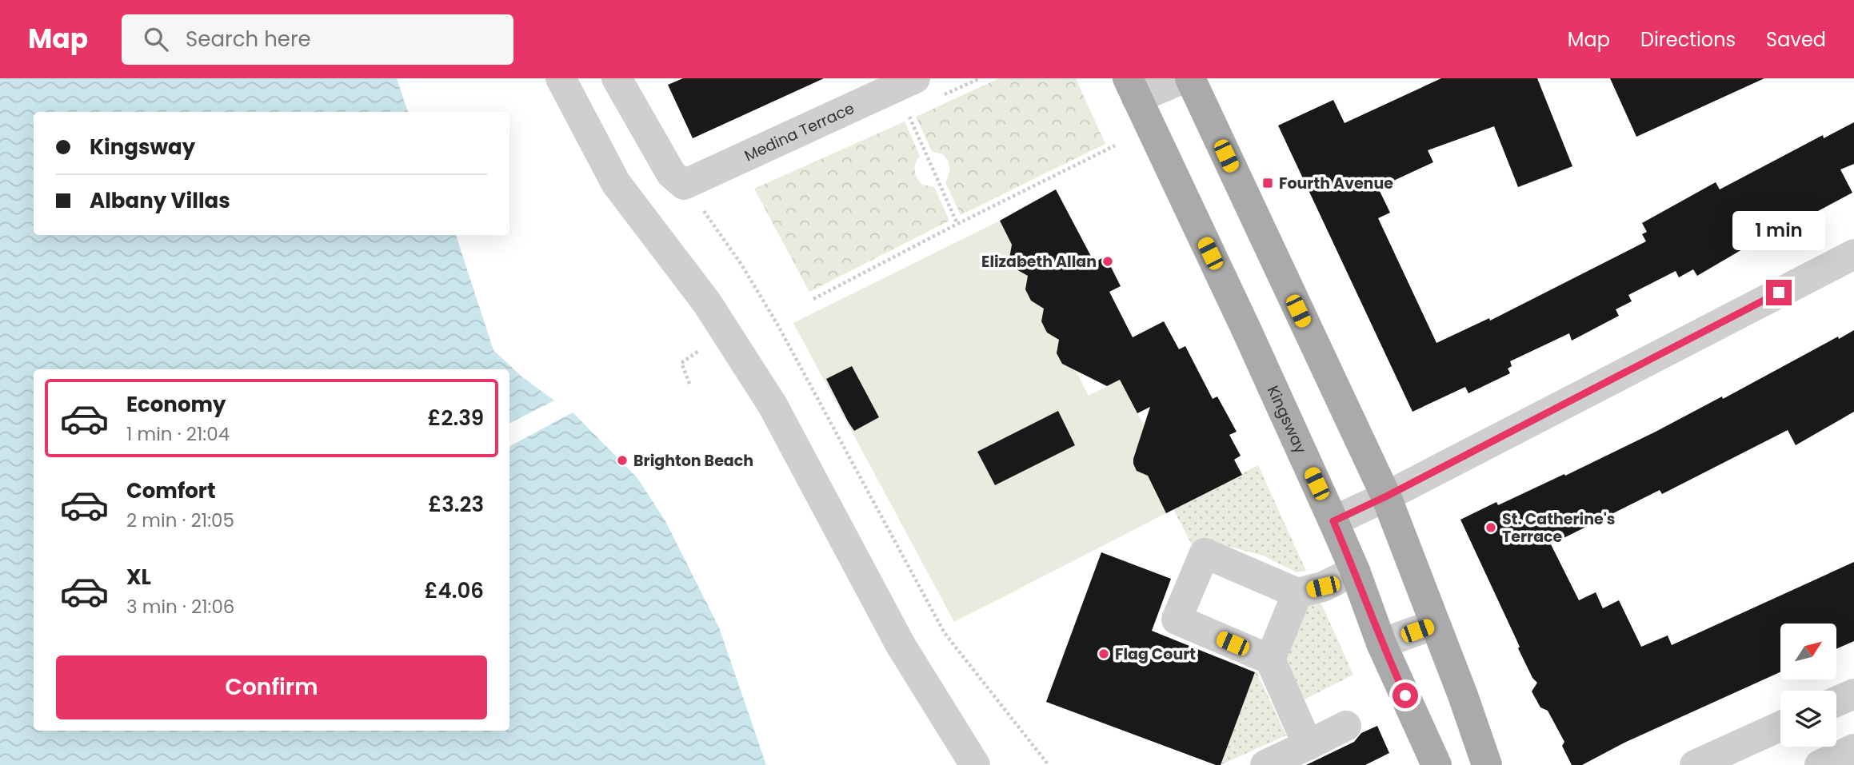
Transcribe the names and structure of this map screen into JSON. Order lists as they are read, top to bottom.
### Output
{
  "streets": {
    "main road": ["Kingsway"],
    "street": ["Medina Terrace"]
  },
  "places": {
    "transit": ["Fourth Avenue"],
    "other": [
      "Elizabeth Allan",
      "Brighton Beach",
      "St. Catherine's Terrace",
      "Flag Court"
    ]
  },
  "north": "top right",
  "page": {
    "header": "Map",
    "search": "Search here",
    "nav": ["Map", "Directions", "Saved"],
    "banner": ["Kingsway", "Albany Villas"],
    "bubble": "1 min",
    "list": [
      {
        "name": "Economy",
        "note": "1 min · 21:04",
        "value": "£2.39"
      },
      {
        "name": "Comfort",
        "note": "2 min · 21:05",
        "value": "£3.23"
      },
      {
        "name": "XL",
        "note": "3 min · 21:06",
        "value": "£4.06"
      }
    ],
    "buttons": "Confirm"
  }
}
